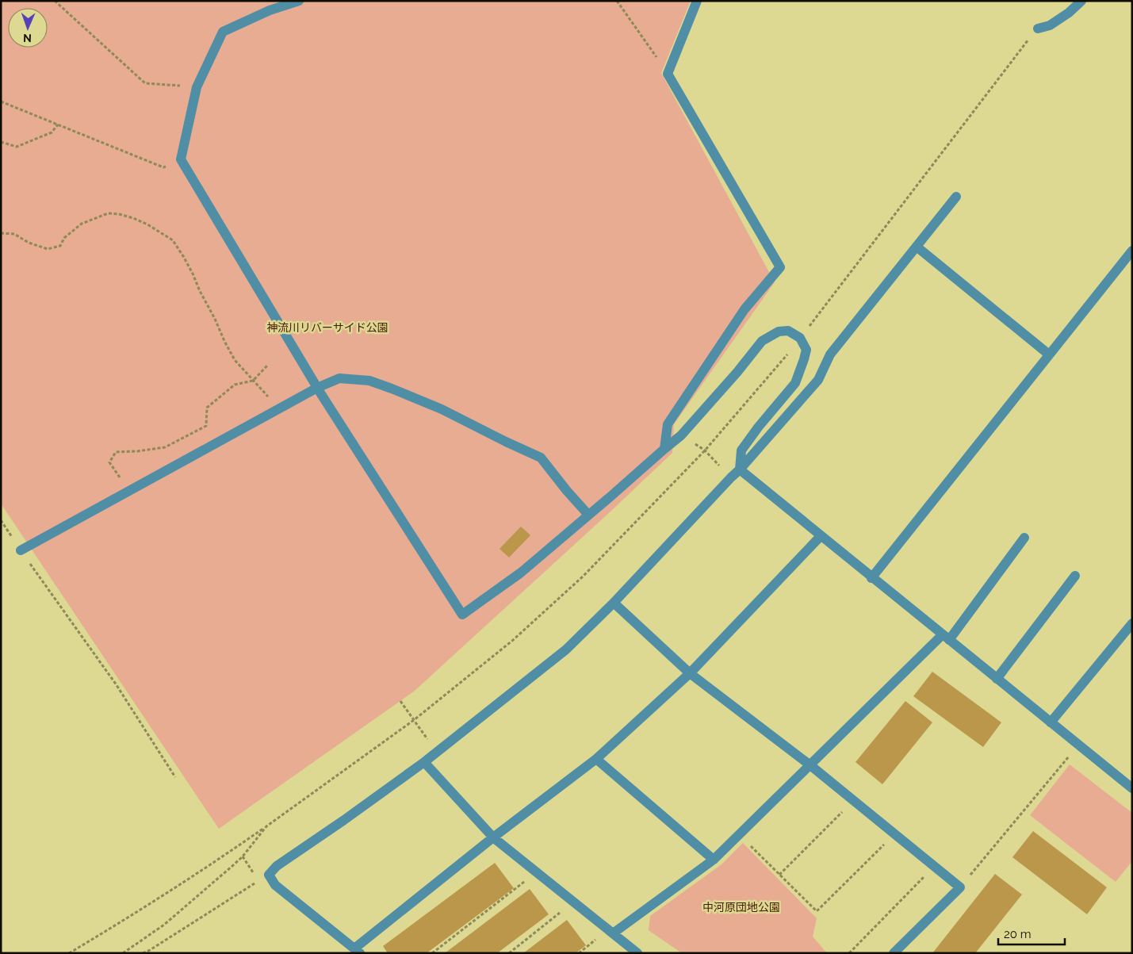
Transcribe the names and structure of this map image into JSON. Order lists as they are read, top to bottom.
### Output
{
  "parks": ["神流川リバーサイド公園", "中河原団地公園"],
  "scale_bar": "20 m",
  "north": "bottom"
}
